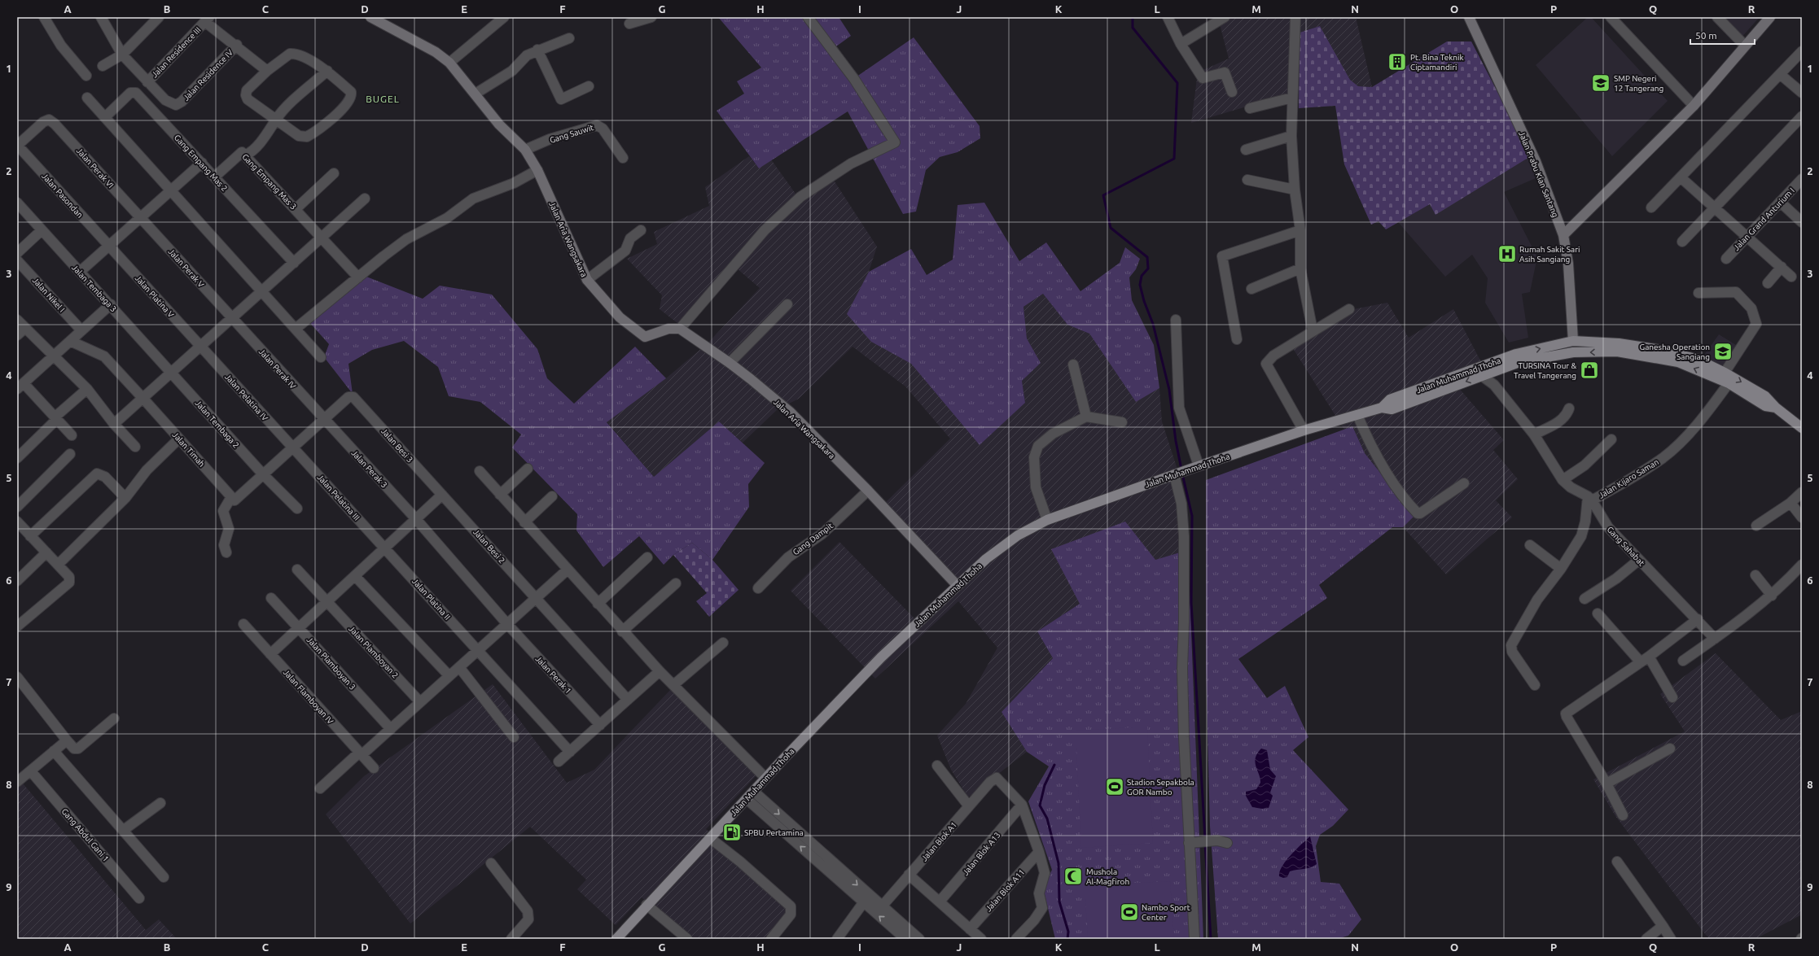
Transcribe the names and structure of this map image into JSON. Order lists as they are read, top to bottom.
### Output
{
  "streets": {
    "main road": ["Jalan Muhammad Thoha"],
    "street": [
      "Jalan Residence III",
      "Jalan Residence IV",
      "Gang Sauwit",
      "Gang Empang Mas 2",
      "Jalan Perak VI",
      "Jalan Prabu Kian Santang",
      "Gang Empang Mas 3",
      "Jalan Pasondan",
      "Jalan Grand Anturium I",
      "Jalan Aria Wangsakara",
      "Jalan Perak V",
      "Jalan Tembaga 3",
      "Jalan Nikel I",
      "Jalan Platina V",
      "Jalan Perak IV",
      "Jalan Pelatina IV",
      "Jalan Tembaga 2",
      "Jalan Besi 3",
      "Jalan Timah",
      "Jalan Perak 3",
      "Jalan Kijaro Saman",
      "Jalan Pelatina III",
      "Gang Dampit",
      "Jalan Besi 2",
      "Gang Sahabat",
      "Jalan Platina II",
      "Jalan Plamboyan 2",
      "Jalan Plamboyan 3",
      "Jalan Perak 1",
      "Jalan Flamboyan IV",
      "Gang Abdul Gani 1",
      "Jalan Blok A1",
      "Jalan Blok A13",
      "Jalan Blok A11"
    ]
  },
  "crossings": [
    ["Jalan Residence III", "Jalan Residence IV"],
    ["Gang Sauwit", "Jalan Aria Wangsakara"],
    ["Gang Empang Mas 2", "Gang Empang Mas 3"],
    ["Jalan Perak VI", "Jalan Pasondan"],
    ["Jalan Perak VI", "Jalan Perak V"],
    ["Jalan Prabu Kian Santang", "Jalan Muhammad Thoha"],
    ["Jalan Pasondan", "Jalan Platina V"],
    ["Jalan Aria Wangsakara", "Jalan Muhammad Thoha"],
    ["Jalan Aria Wangsakara", "Gang Dampit"],
    ["Jalan Perak V", "Jalan Perak IV"],
    ["Jalan Tembaga 3", "Jalan Tembaga 2"],
    ["Jalan Platina V", "Jalan Pelatina IV"],
    ["Jalan Perak IV", "Jalan Besi 3"],
    ["Jalan Perak IV", "Jalan Perak 3"],
    ["Jalan Muhammad Thoha", "Jalan Kijaro Saman"],
    ["Jalan Pelatina IV", "Jalan Pelatina III"],
    ["Jalan Besi 3", "Jalan Perak 3"],
    ["Jalan Besi 3", "Jalan Besi 2"],
    ["Jalan Perak 3", "Jalan Perak 1"],
    ["Jalan Kijaro Saman", "Gang Sahabat"],
    ["Jalan Pelatina III", "Jalan Platina II"],
    ["Jalan Blok A1", "Jalan Blok A13"]
  ],
  "districts": ["BUGEL"],
  "places": {
    "building": ["Pt. Bina Teknik Ciptamandiri"],
    "school or university": ["SMP Negeri 12 Tangerang", "Ganesha Operation Sangiang"],
    "hospital": ["Rumah Sakit Sari Asih Sangiang"],
    "shop": ["TURSINA Tour & Travel Tangerang"],
    "sports": ["Stadion Sepakbola GOR Nambo", "Nambo Sport Center"],
    "fuel station": ["SPBU Pertamina"],
    "mosque": ["Mushola Al-Magfiroh"]
  },
  "scale_bar": "50 m",
  "grid": {
    "columns": [
      "A",
      "B",
      "C",
      "D",
      "E",
      "F",
      "G",
      "H",
      "I",
      "J",
      "K",
      "L",
      "M",
      "N",
      "O",
      "P",
      "Q",
      "R"
    ],
    "rows": [
      "1",
      "2",
      "3",
      "4",
      "5",
      "6",
      "7",
      "8",
      "9"
    ]
  }
}
